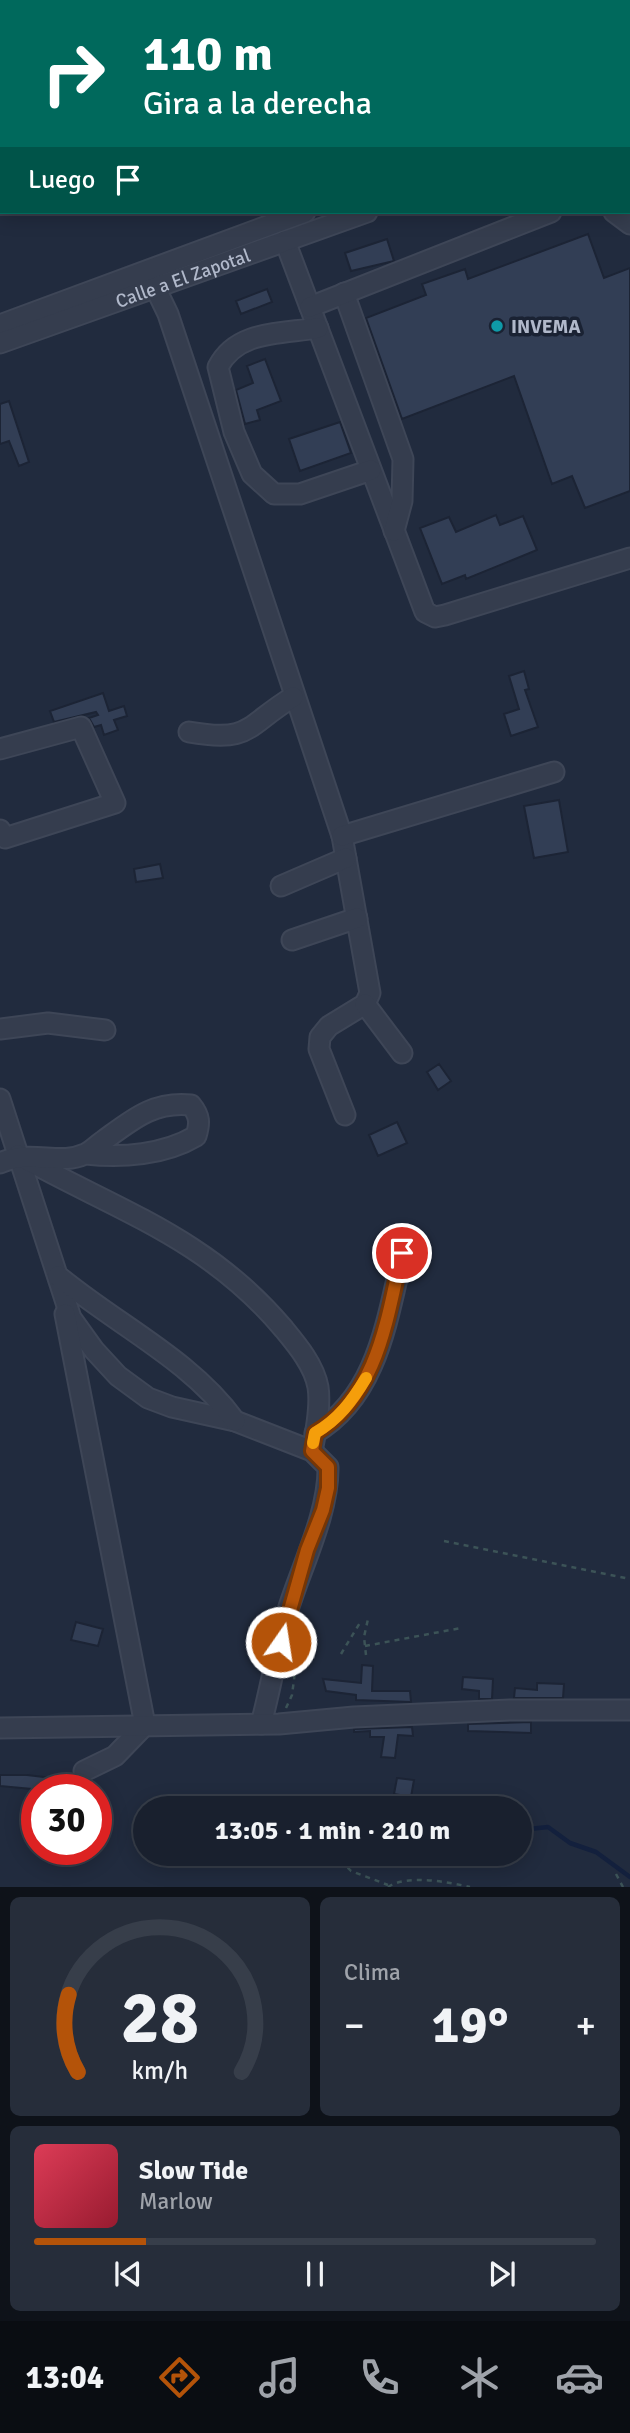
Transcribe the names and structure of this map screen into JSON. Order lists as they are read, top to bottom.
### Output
{
  "streets": {
    "street": ["Calle a El Zapotal"]
  },
  "places": ["INVEMA"],
  "page": {
    "turn": ["110 m", "Gira a la derecha"],
    "then": "Luego",
    "limit": "30",
    "trip": "13:05 · 1 min · 210 m",
    "tile": "Clima",
    "heat": ["−", "19°", "+"],
    "song": ["Slow Tide", "Marlow"],
    "tabs": "13:04",
    "gauge": ["28", "km/h"]
  }
}
